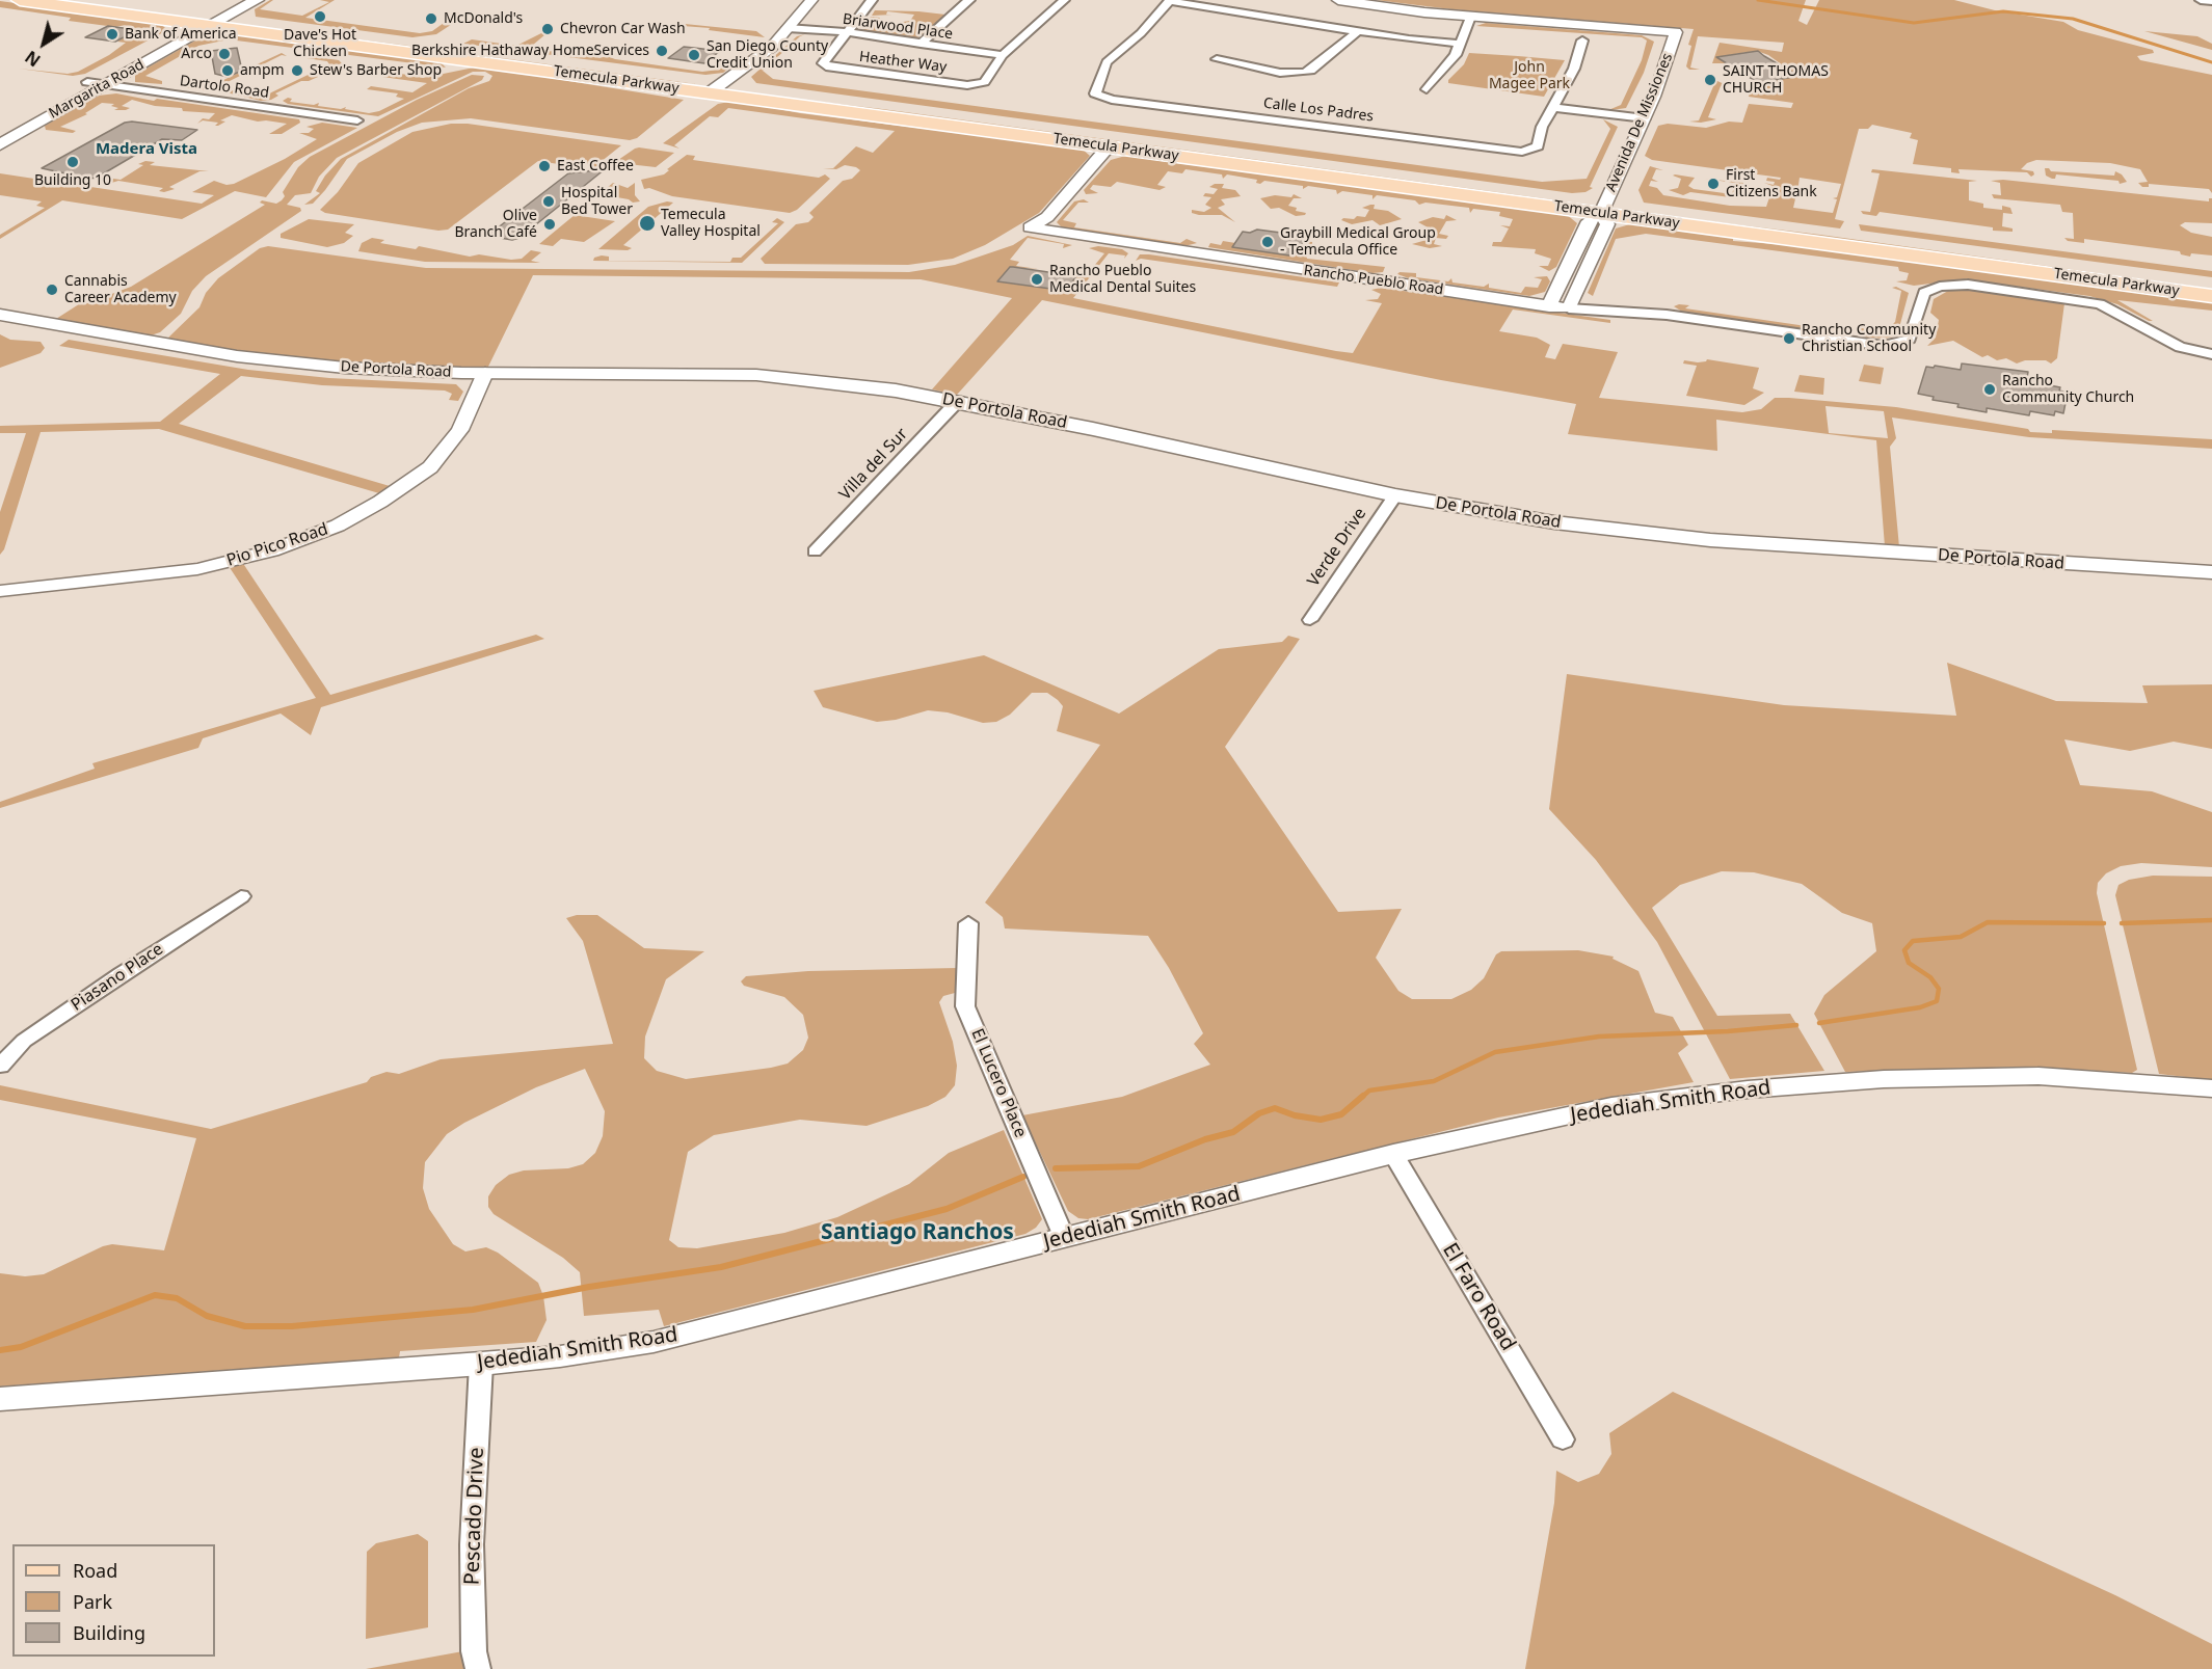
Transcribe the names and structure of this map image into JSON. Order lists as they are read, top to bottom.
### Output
{
  "streets": {
    "main road": ["Temecula Parkway", "Margarita Road", "De Portola Road"],
    "street": [
      "Briarwood Place",
      "Heather Way",
      "Dartolo Road",
      "Calle Los Padres",
      "Avenida De Missiones",
      "Rancho Pueblo Road",
      "Villa del Sur",
      "Pio Pico Road",
      "Verde Drive",
      "Piasano Place",
      "El Lucero Place",
      "Jedediah Smith Road",
      "El Faro Road",
      "Pescado Drive"
    ]
  },
  "crossings": [
    ["Briarwood Place", "Heather Way"],
    ["Temecula Parkway", "Margarita Road"],
    ["Temecula Parkway", "Avenida De Missiones"],
    ["Temecula Parkway", "Rancho Pueblo Road"],
    ["Dartolo Road", "Margarita Road"],
    ["Avenida De Missiones", "Rancho Pueblo Road"],
    ["De Portola Road", "Villa del Sur"],
    ["De Portola Road", "Pio Pico Road"],
    ["De Portola Road", "Verde Drive"],
    ["El Lucero Place", "Jedediah Smith Road"],
    ["Jedediah Smith Road", "El Faro Road"],
    ["Jedediah Smith Road", "Pescado Drive"]
  ],
  "districts": ["Madera Vista", "Santiago Ranchos"],
  "parks": ["John Magee Park"],
  "places": [
    "Dave's Hot Chicken",
    "McDonald's",
    "Chevron Car Wash",
    "Bank of America",
    "Berkshire Hathaway HomeServices",
    "Arco",
    "San Diego County Credit Union",
    "ampm",
    "Stew's Barber Shop",
    "SAINT THOMAS CHURCH",
    "Building 10",
    "East Coffee",
    "First Citizens Bank",
    "Hospital Bed Tower",
    "Temecula Valley Hospital",
    "Olive Branch Café",
    "Graybill Medical Group - Temecula Office",
    "Rancho Pueblo Medical Dental Suites",
    "Cannabis Career Academy",
    "Rancho Community Christian School",
    "Rancho Community Church"
  ],
  "legend": ["Road", "Park", "Building"],
  "north": "bottom left"
}
